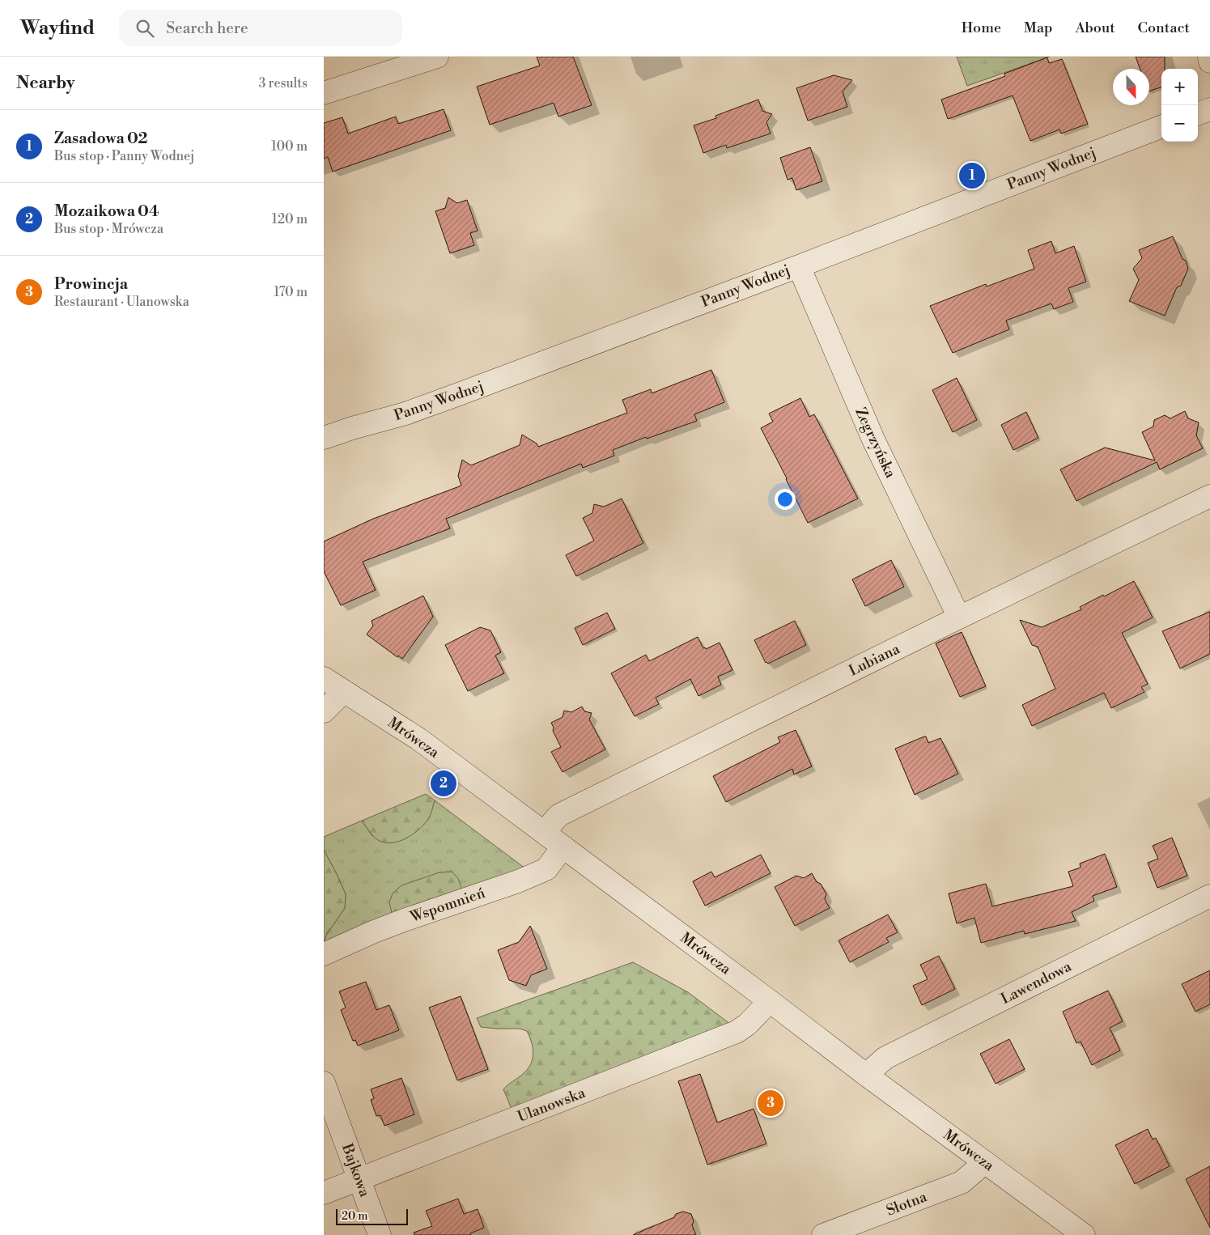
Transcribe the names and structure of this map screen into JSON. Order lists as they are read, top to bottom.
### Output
{
  "streets": {
    "street": [
      "Panny Wodnej",
      "Zegrzyńska",
      "Lubiana",
      "Mrówcza",
      "Wspomnień",
      "Lawendowa",
      "Ulanowska",
      "Bajkowa",
      "Słotna"
    ]
  },
  "crossings": [
    ["Panny Wodnej", "Zegrzyńska"],
    ["Zegrzyńska", "Lubiana"],
    ["Lubiana", "Mrówcza"],
    ["Mrówcza", "Wspomnień"],
    ["Mrówcza", "Lawendowa"],
    ["Mrówcza", "Ulanowska"],
    ["Mrówcza", "Słotna"],
    ["Ulanowska", "Bajkowa"]
  ],
  "scale_bar": "20 m",
  "north": "bottom",
  "page": {
    "header": "Wayfind",
    "search": "Search here",
    "nav": [
      "Home",
      "Map",
      "About",
      "Contact"
    ],
    "heading": ["Nearby", "3 results"],
    "map_buttons": ["+", "−"],
    "list": [
      {
        "mark": "1",
        "name": "Zasadowa 02",
        "note": "Bus stop · Panny Wodnej",
        "value": "100 m"
      },
      {
        "mark": "2",
        "name": "Mozaikowa 04",
        "note": "Bus stop · Mrówcza",
        "value": "120 m"
      },
      {
        "mark": "3",
        "name": "Prowincja",
        "note": "Restaurant · Ulanowska",
        "value": "170 m"
      }
    ],
    "pins": ["1", "2", "3"],
    "scale": "20 m"
  }
}
